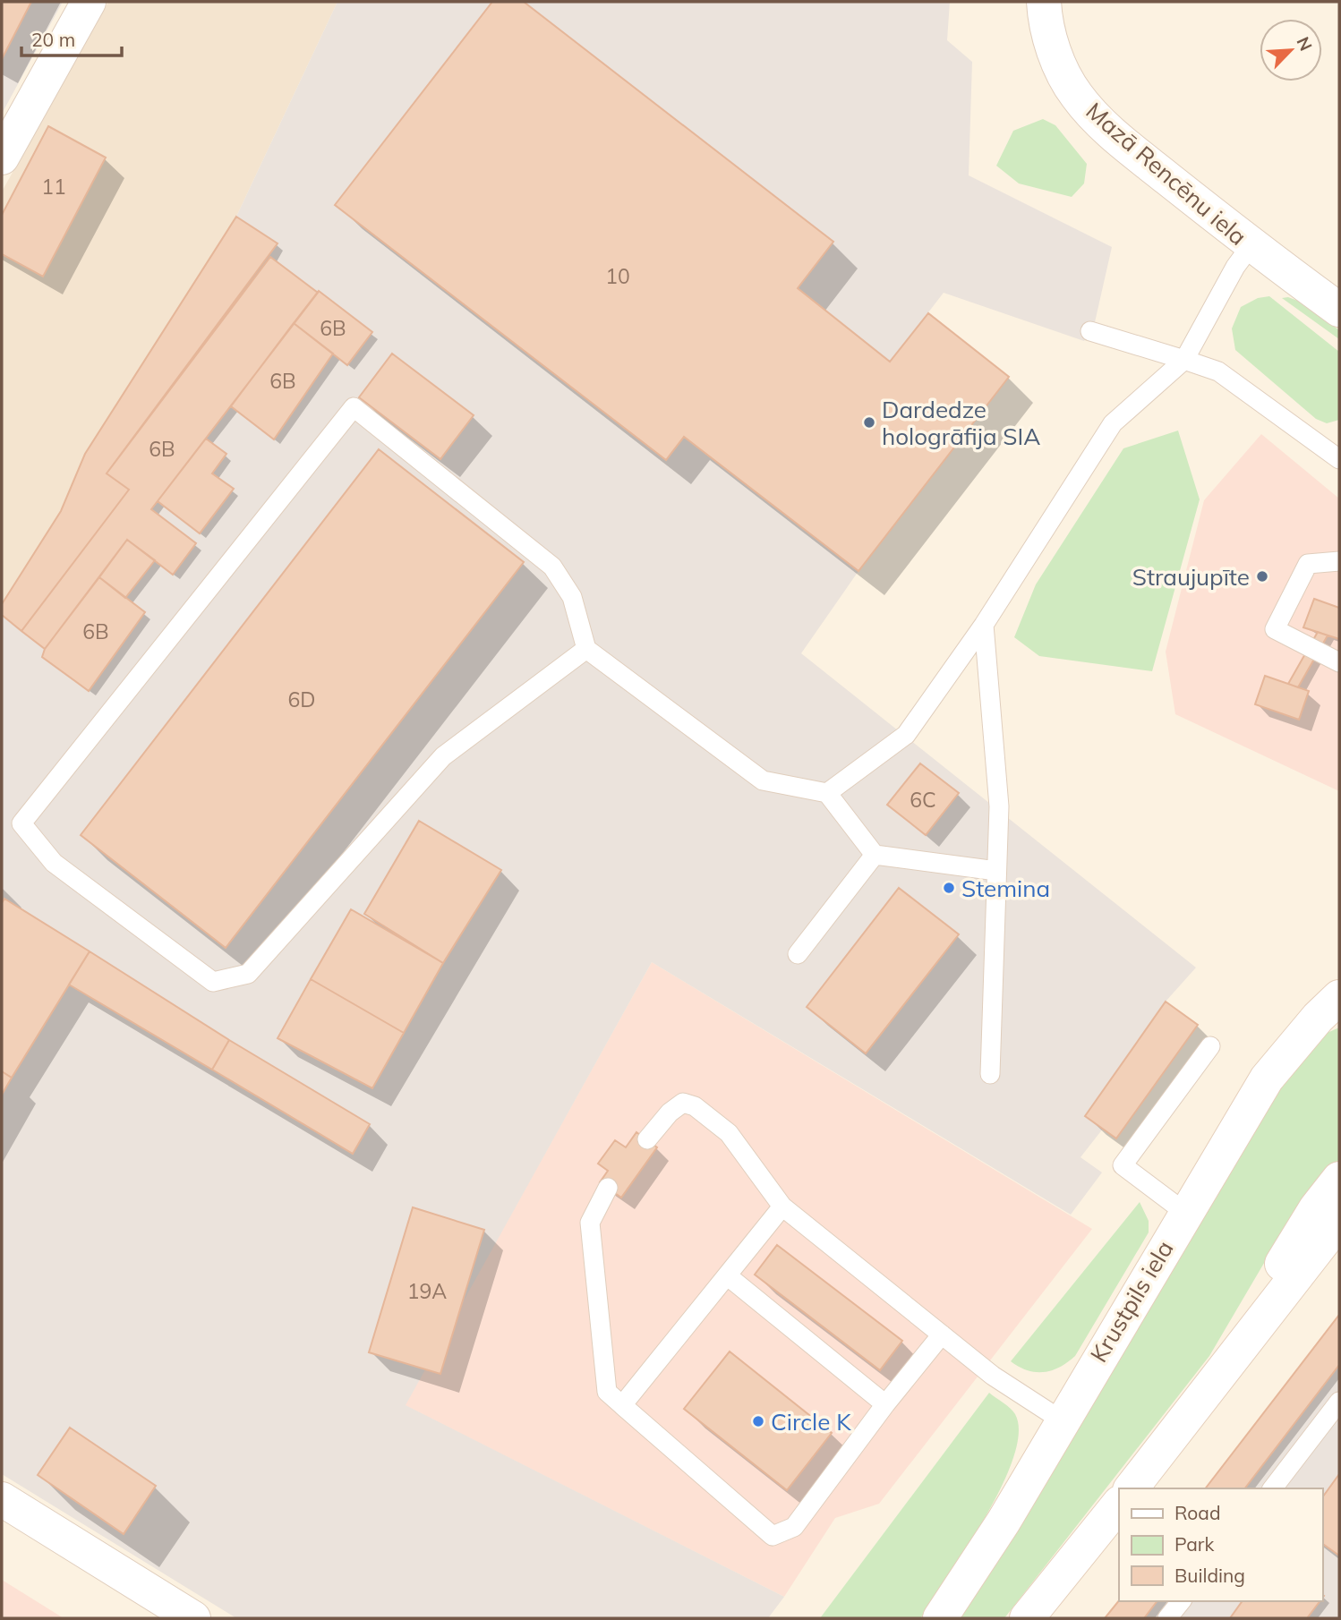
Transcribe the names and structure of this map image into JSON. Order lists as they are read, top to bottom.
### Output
{
  "streets": {
    "main road": ["Mazā Rencēnu iela", "Krustpils iela"]
  },
  "places": [
    "Dardedze hologrāfija SIA",
    "Straujupīte",
    "Stemina",
    "Circle K"
  ],
  "house_numbers": [
    "11",
    "10",
    "6B",
    "6B",
    "6B",
    "6B",
    "6D",
    "6C",
    "19A"
  ],
  "legend": ["Road", "Park", "Building"],
  "scale_bar": "20 m",
  "north": "top right"
}
